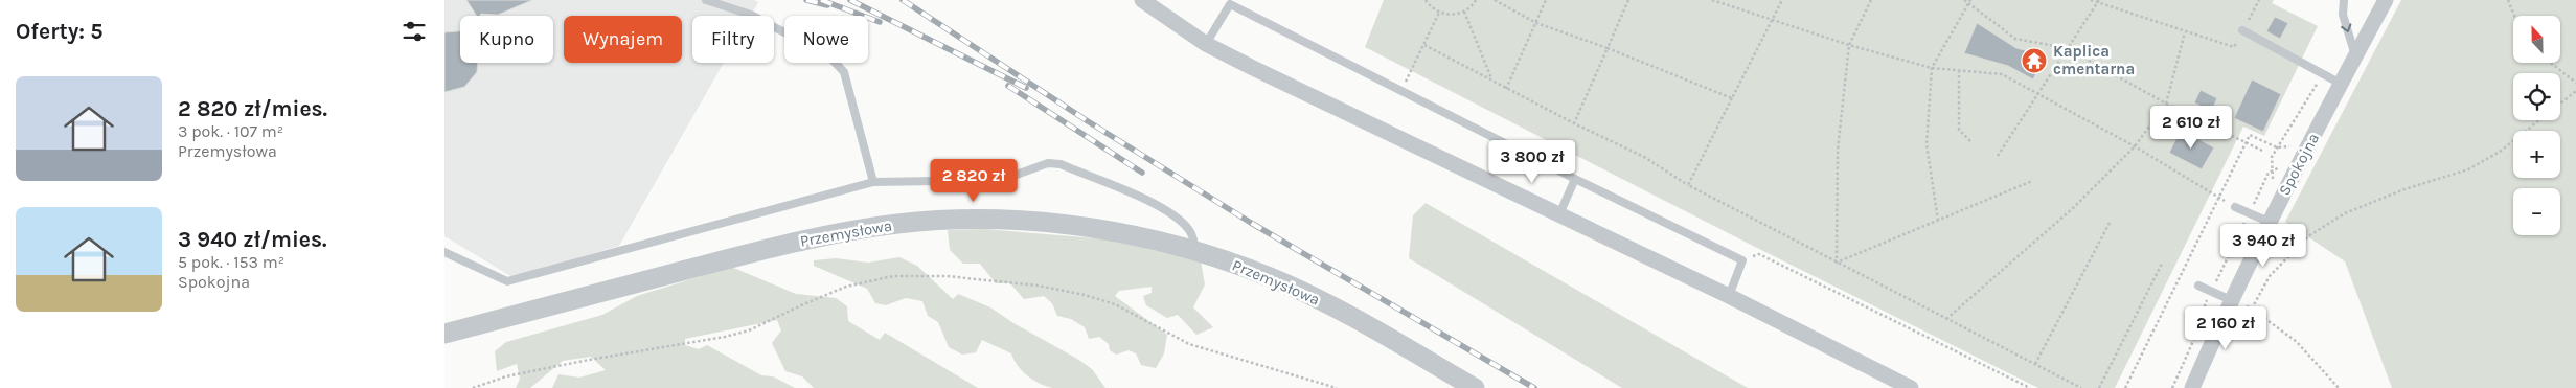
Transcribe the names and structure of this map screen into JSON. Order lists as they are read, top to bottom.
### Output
{
  "streets": {
    "street": ["Spokojna", "Przemysłowa"]
  },
  "places": {
    "temple": ["Kaplica cmentarna"]
  },
  "north": "top",
  "page": {
    "heading": "Oferty: 5",
    "map_buttons": ["+", "−"],
    "chip": [
      "Kupno",
      "Wynajem",
      "Filtry",
      "Nowe"
    ],
    "list": [
      {
        "name": "2 820 zł/mies.",
        "note": "3 pok. · 107 m² · Przemysłowa"
      },
      {
        "name": "3 940 zł/mies.",
        "note": "5 pok. · 153 m² · Spokojna"
      }
    ],
    "price": [
      "2 610 zł",
      "3 800 zł",
      "2 820 zł",
      "3 940 zł",
      "2 160 zł"
    ]
  }
}
